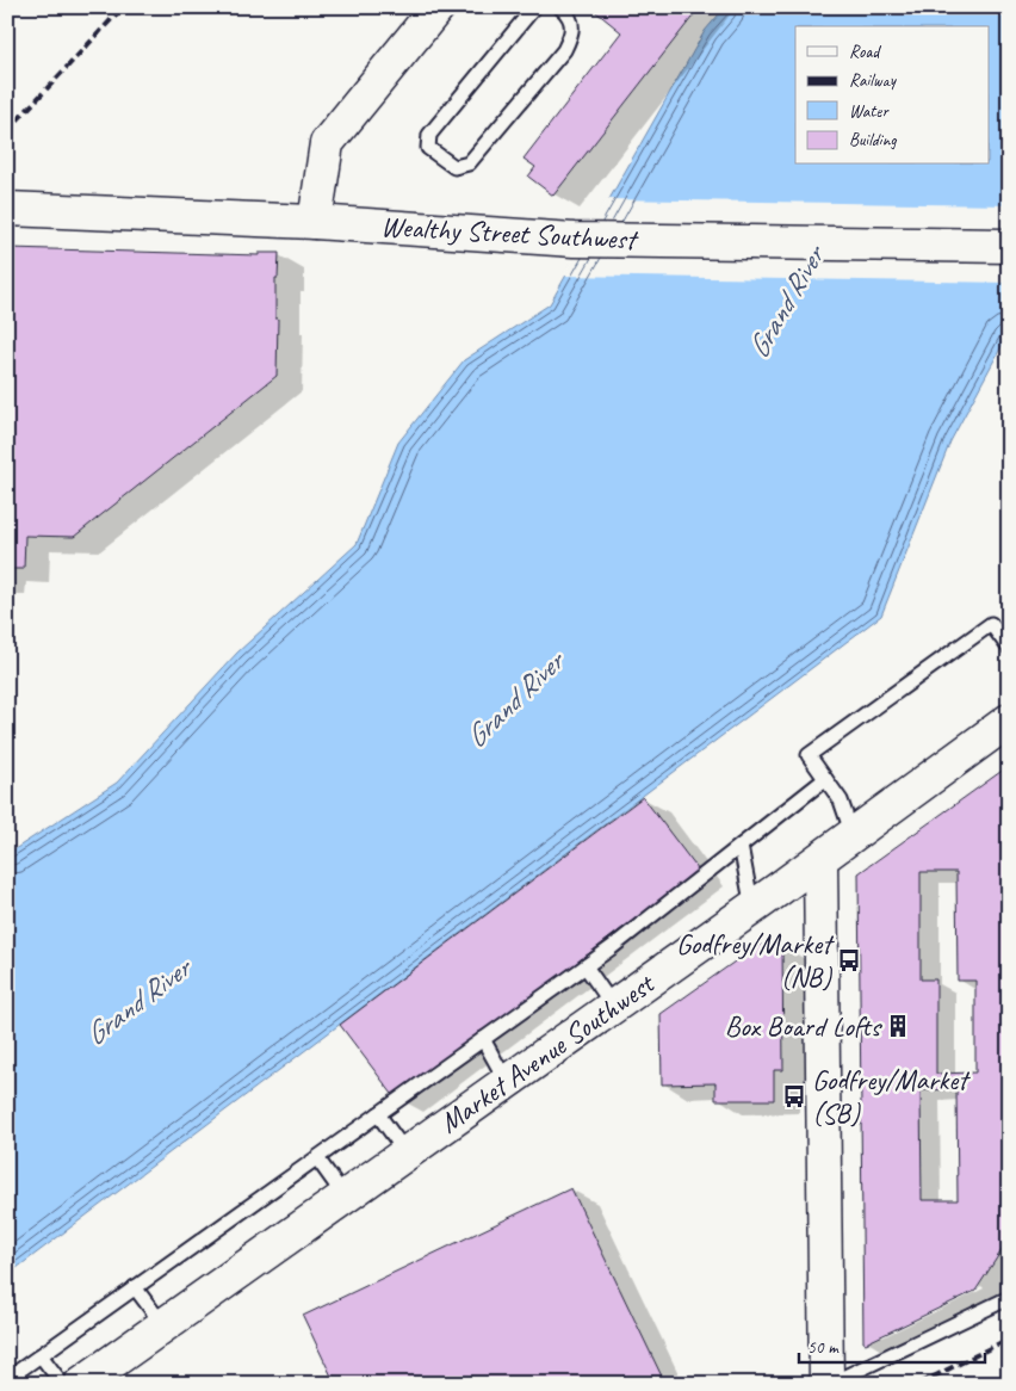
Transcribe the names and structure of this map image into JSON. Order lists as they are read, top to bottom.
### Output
{
  "streets": {
    "main road": ["Wealthy Street Southwest", "Market Avenue Southwest"]
  },
  "water": ["Grand River"],
  "places": {
    "bus stop": ["Godfrey/Market (NB)", "Godfrey/Market (SB)"],
    "building": ["Box Board Lofts"]
  },
  "legend": [
    "Road",
    "Railway",
    "Water",
    "Building"
  ],
  "scale_bar": "50 m"
}
